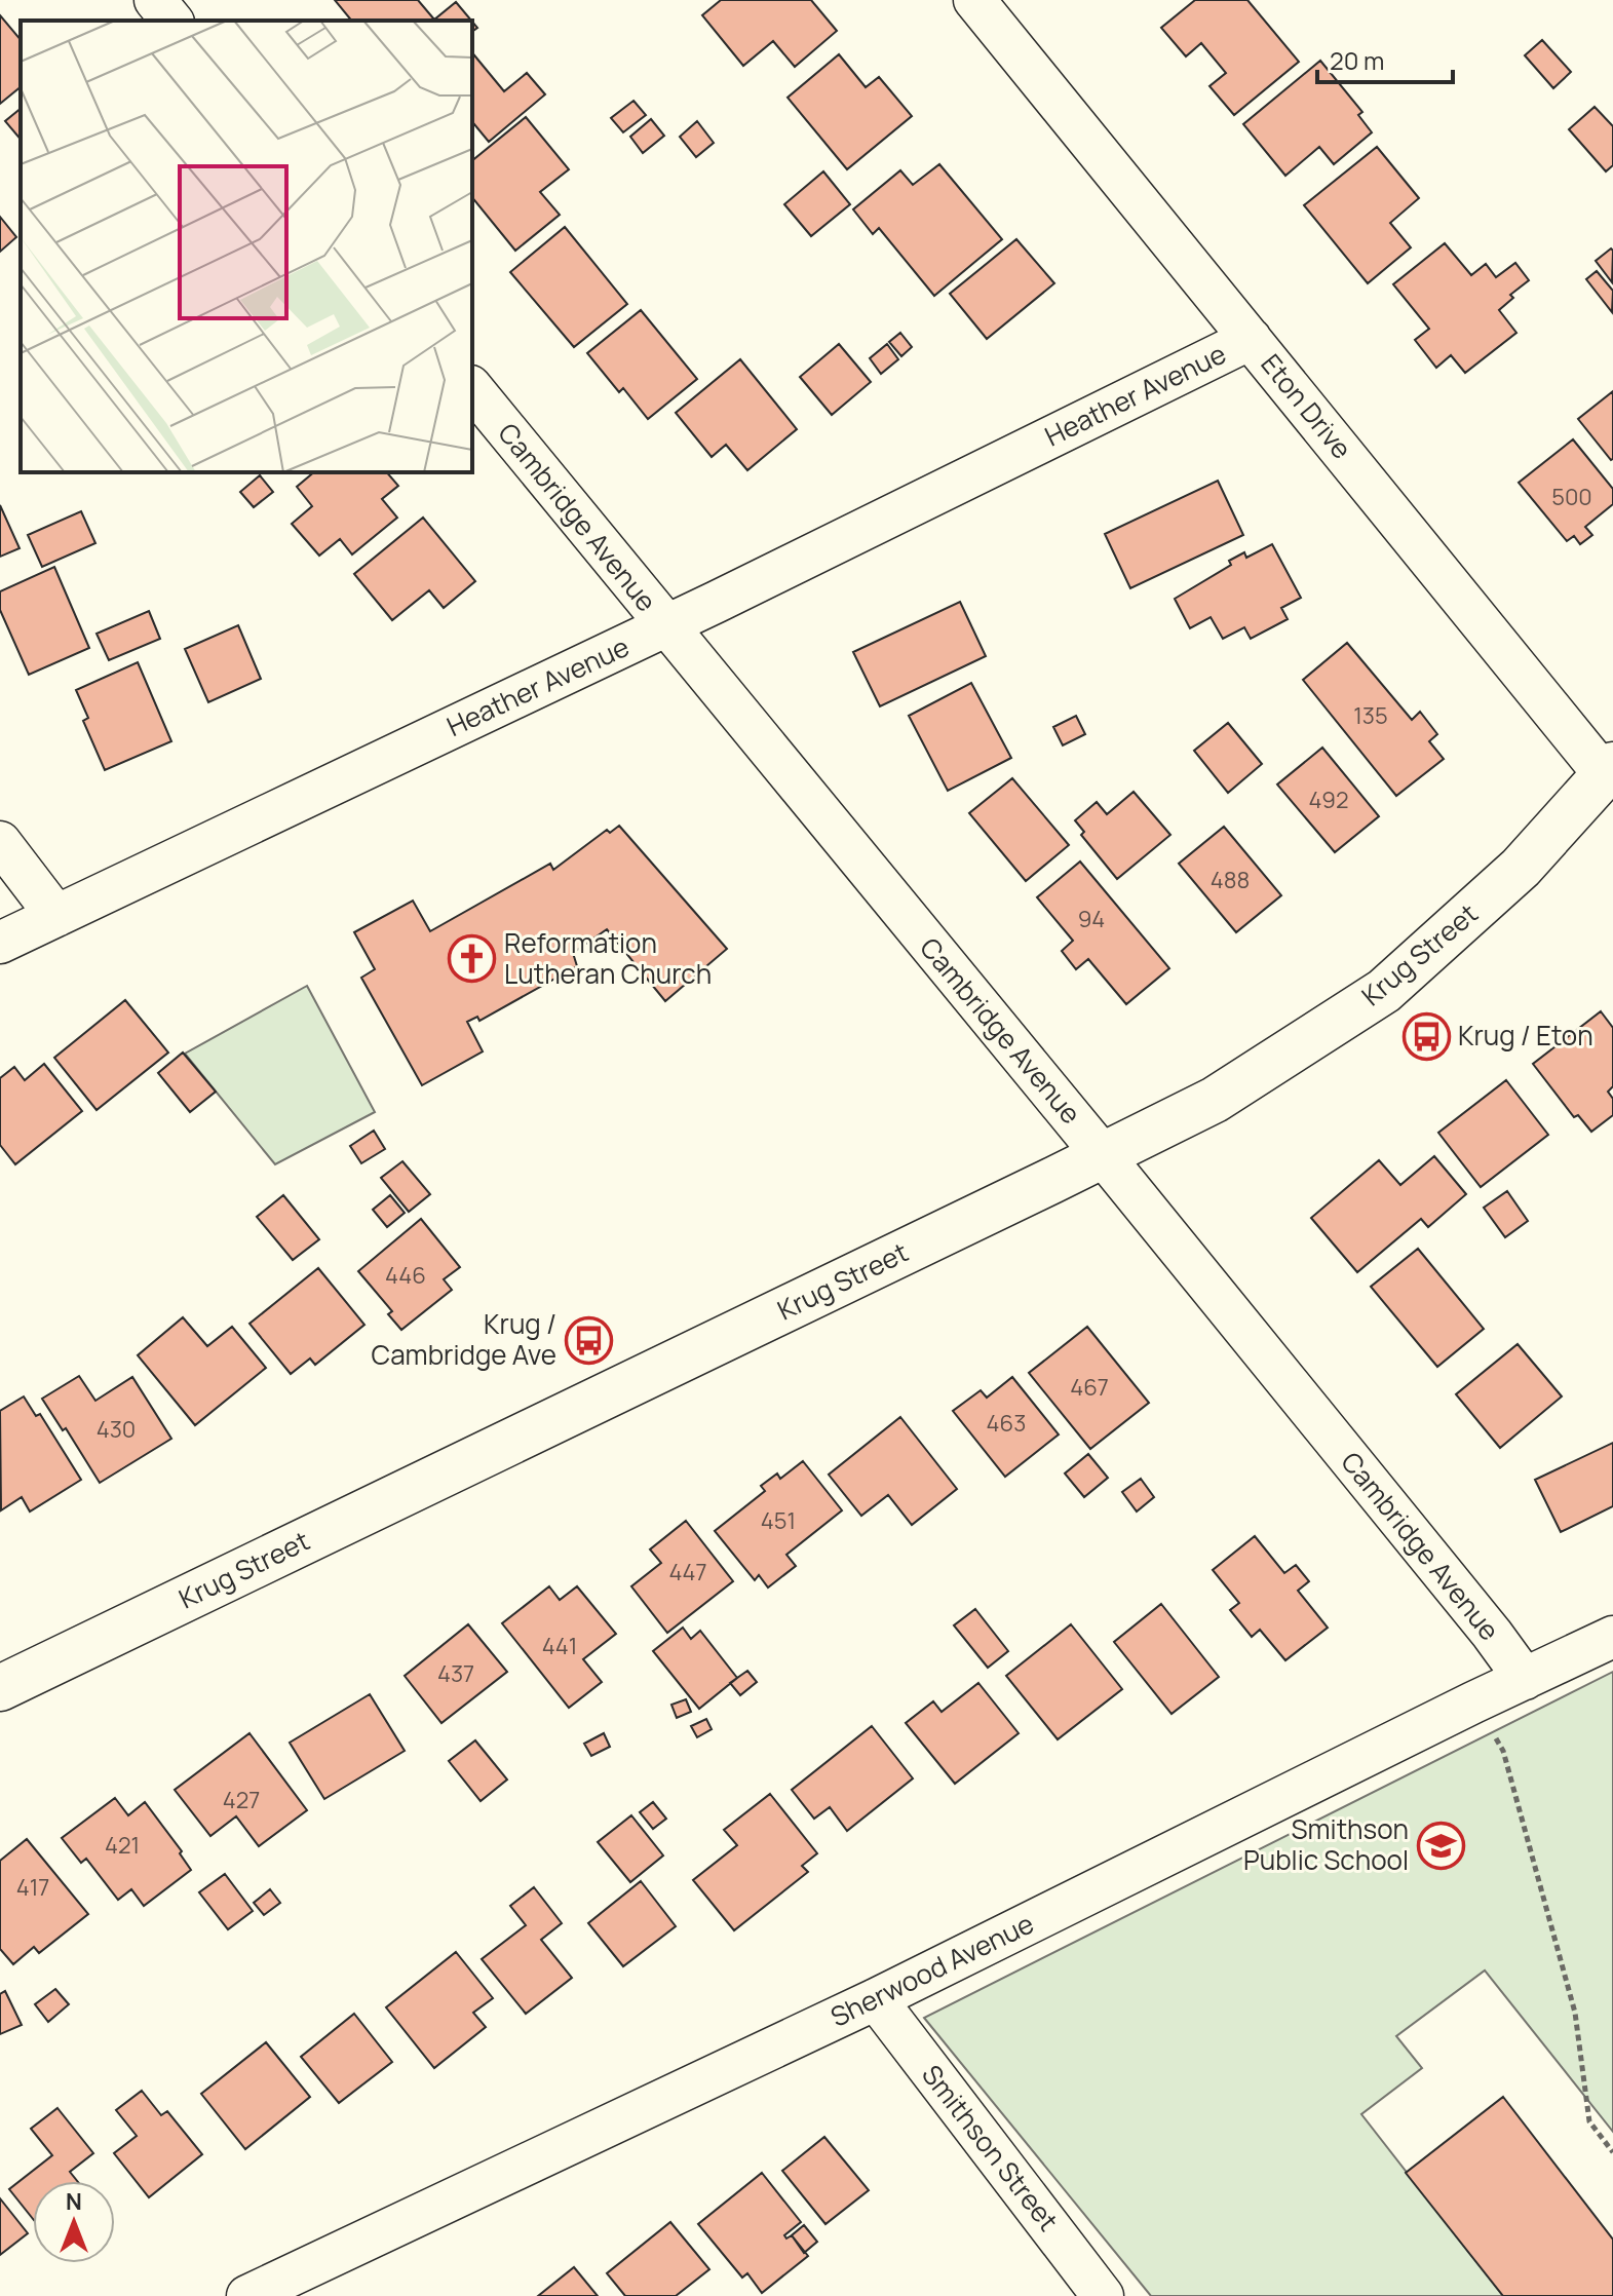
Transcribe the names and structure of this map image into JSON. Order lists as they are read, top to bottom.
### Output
{
  "streets": {
    "street": [
      "Heather Avenue",
      "Eton Drive",
      "Cambridge Avenue",
      "Krug Street",
      "Sherwood Avenue",
      "Smithson Street"
    ]
  },
  "crossings": [
    ["Heather Avenue", "Eton Drive"],
    ["Heather Avenue", "Cambridge Avenue"],
    ["Eton Drive", "Krug Street"],
    ["Cambridge Avenue", "Krug Street"],
    ["Cambridge Avenue", "Sherwood Avenue"],
    ["Sherwood Avenue", "Smithson Street"]
  ],
  "places": {
    "church": ["Reformation Lutheran Church"],
    "bus stop": ["Krug / Eton", "Krug / Cambridge Ave"],
    "school or university": ["Smithson Public School"]
  },
  "house_numbers": [
    "500",
    "135",
    "492",
    "488",
    "94",
    "446",
    "467",
    "463",
    "430",
    "451",
    "447",
    "441",
    "437",
    "427",
    "421",
    "417"
  ],
  "scale_bar": "20 m",
  "north": "top"
}
